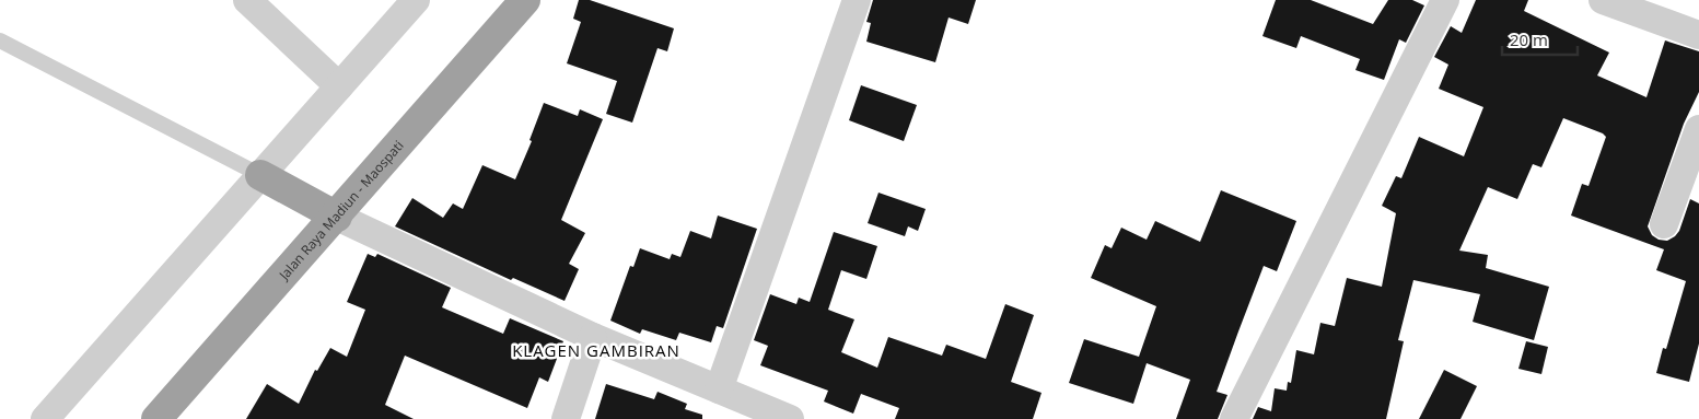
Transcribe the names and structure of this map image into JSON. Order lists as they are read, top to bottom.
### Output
{
  "streets": {
    "highway": ["Jalan Raya Madiun - Maospati"]
  },
  "districts": ["KLAGEN GAMBIRAN"],
  "scale_bar": "20 m"
}
